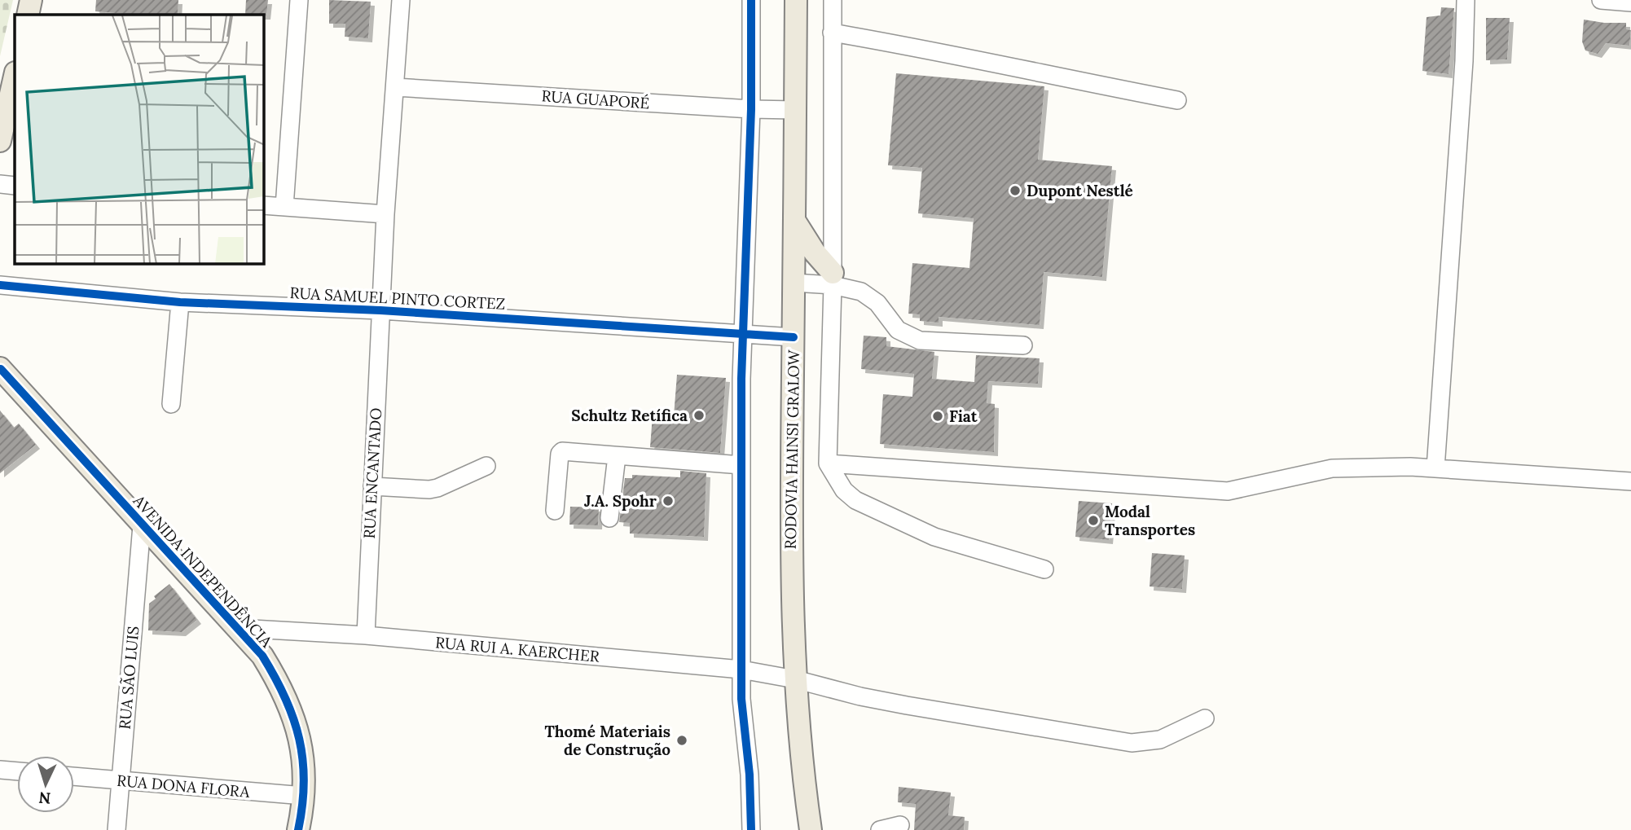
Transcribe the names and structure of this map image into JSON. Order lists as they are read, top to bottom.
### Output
{
  "streets": {
    "main road": ["RODOVIA HAINSI GRALOW", "AVENIDA INDEPENDÊNCIA"],
    "street": [
      "RUA GUAPORÉ",
      "RUA SAMUEL PINTO CORTEZ",
      "RUA ENCANTADO",
      "RUA RUI A. KAERCHER",
      "RUA SÃO LUIS",
      "RUA DONA FLORA"
    ]
  },
  "crossings": [
    ["RUA GUAPORÉ", "RODOVIA HAINSI GRALOW"],
    ["RUA GUAPORÉ", "RUA ENCANTADO"],
    ["RUA SAMUEL PINTO CORTEZ", "RODOVIA HAINSI GRALOW"],
    ["RUA SAMUEL PINTO CORTEZ", "RUA ENCANTADO"],
    ["RODOVIA HAINSI GRALOW", "RUA RUI A. KAERCHER"],
    ["RUA ENCANTADO", "RUA RUI A. KAERCHER"],
    ["AVENIDA INDEPENDÊNCIA", "RUA RUI A. KAERCHER"],
    ["AVENIDA INDEPENDÊNCIA", "RUA SÃO LUIS"],
    ["AVENIDA INDEPENDÊNCIA", "RUA DONA FLORA"],
    ["RUA SÃO LUIS", "RUA DONA FLORA"]
  ],
  "places": [
    "Dupont Nestlé",
    "Schultz Retífica",
    "Fiat",
    "J.A. Spohr",
    "Modal Transportes",
    "Thomé Materiais de Construção"
  ],
  "north": "bottom"
}
